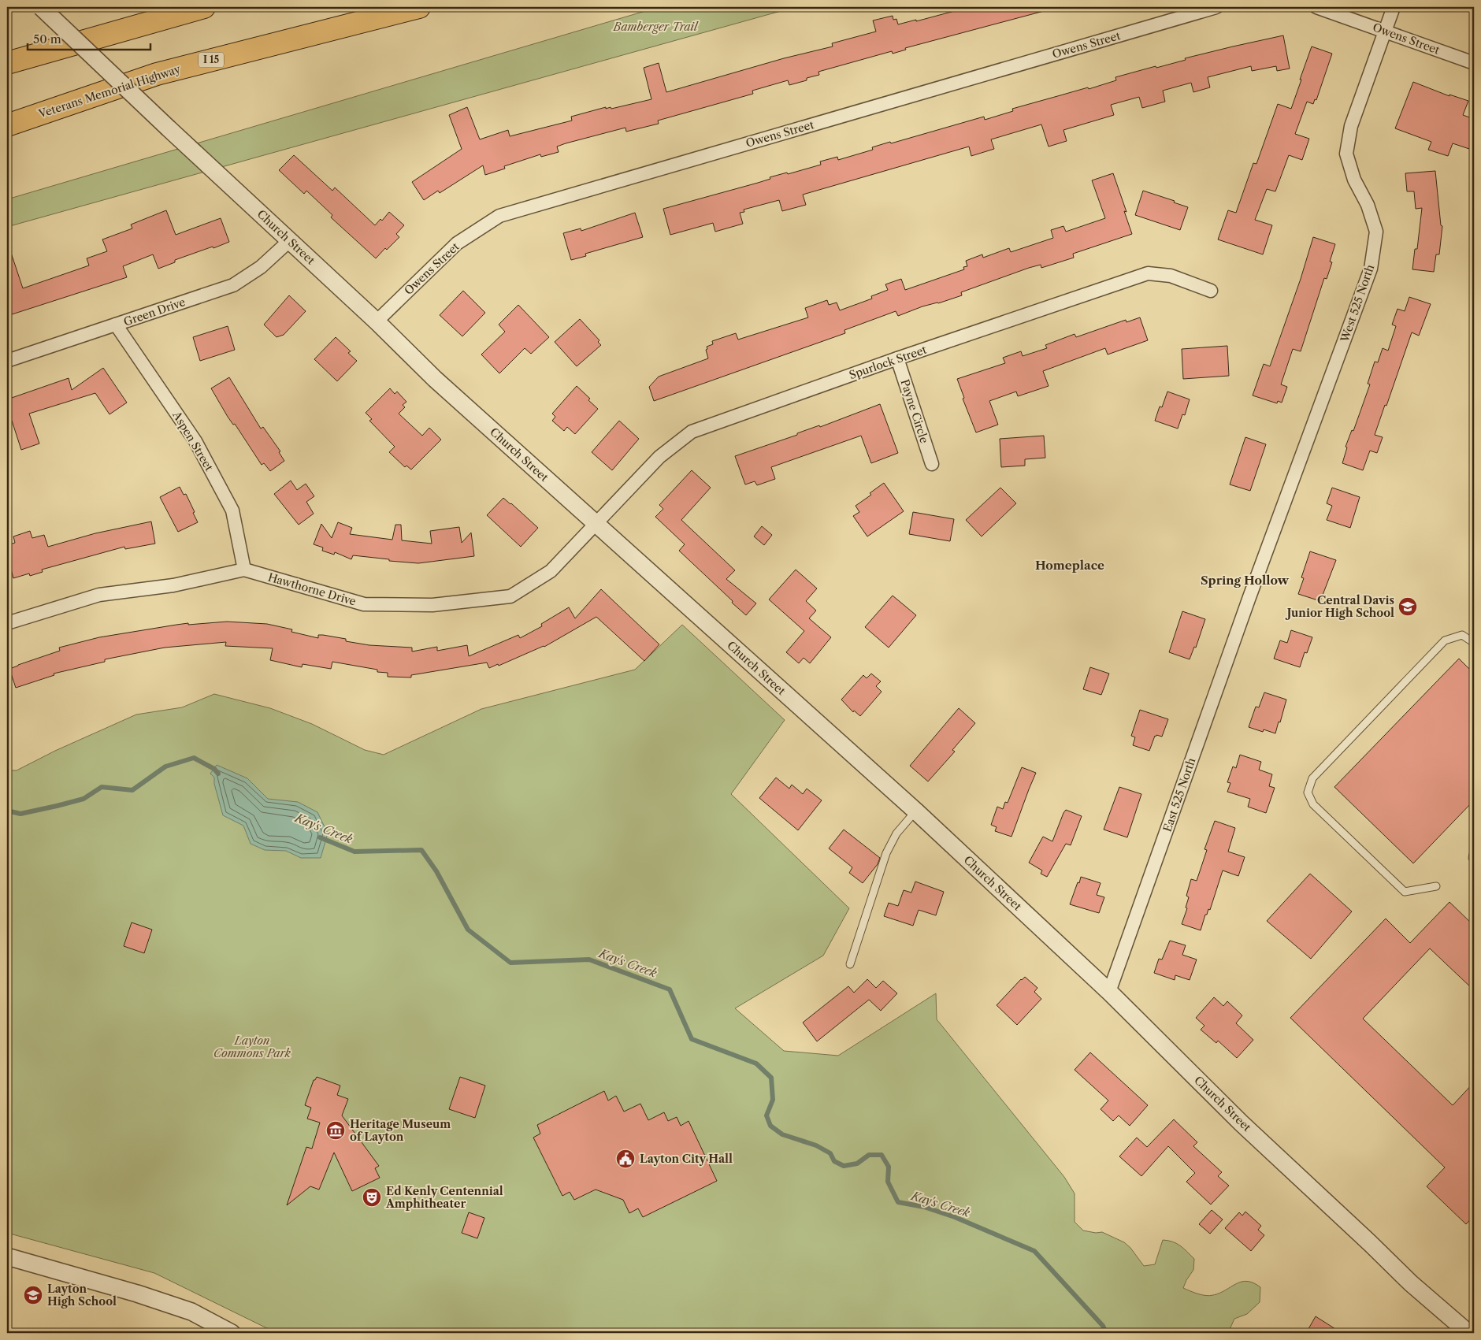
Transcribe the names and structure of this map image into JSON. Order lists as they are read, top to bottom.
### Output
{
  "streets": {
    "highway": ["I 15", "Veterans Memorial Highway"],
    "street": [
      "Owens Street",
      "Church Street",
      "West 525 North",
      "Green Drive",
      "Spurlock Street",
      "Payne Circle",
      "Aspen Street",
      "Hawthorne Drive",
      "East 525 North"
    ]
  },
  "crossings": [
    ["Owens Street", "Church Street"],
    ["Owens Street", "West 525 North"],
    ["Church Street", "Green Drive"],
    ["Church Street", "Spurlock Street"],
    ["Church Street", "Hawthorne Drive"],
    ["Church Street", "East 525 North"],
    ["West 525 North", "East 525 North"],
    ["Green Drive", "Aspen Street"],
    ["Spurlock Street", "Payne Circle"],
    ["Spurlock Street", "Hawthorne Drive"],
    ["Aspen Street", "Hawthorne Drive"]
  ],
  "districts": ["Homeplace", "Spring Hollow"],
  "water": ["Kay's Creek"],
  "parks": ["Bamberger Trail", "Layton Commons Park"],
  "places": {
    "school or university": ["Central Davis Junior High School", "Layton High School"],
    "museum": ["Heritage Museum of Layton"],
    "public building": ["Layton City Hall"],
    "theatre": ["Ed Kenly Centennial Amphitheater"]
  },
  "scale_bar": "50 m"
}
